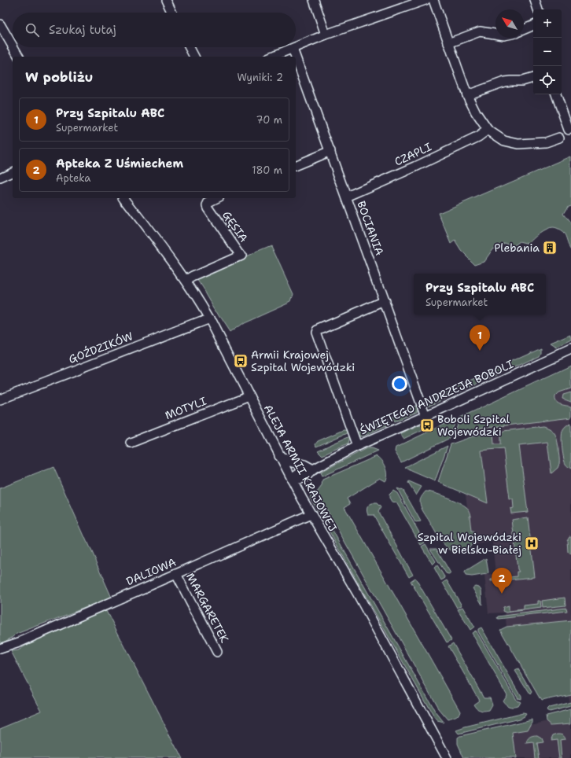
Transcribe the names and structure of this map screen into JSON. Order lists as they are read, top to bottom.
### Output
{
  "streets": {
    "street": [
      "CZAPLI",
      "GĘSIA",
      "BOCIANIA",
      "GOŹDZIKÓW",
      "ŚWIĘTEGO ANDRZEJA BOBOLI",
      "MOTYLI",
      "ALEJA ARMII KRAJOWEJ",
      "DALIOWA",
      "MARGARETEK"
    ]
  },
  "crossings": [
    ["CZAPLI", "BOCIANIA"],
    ["GĘSIA", "ALEJA ARMII KRAJOWEJ"],
    ["BOCIANIA", "ŚWIĘTEGO ANDRZEJA BOBOLI"],
    ["GOŹDZIKÓW", "ALEJA ARMII KRAJOWEJ"],
    ["ŚWIĘTEGO ANDRZEJA BOBOLI", "ALEJA ARMII KRAJOWEJ"],
    ["MOTYLI", "ALEJA ARMII KRAJOWEJ"],
    ["ALEJA ARMII KRAJOWEJ", "DALIOWA"],
    ["DALIOWA", "MARGARETEK"]
  ],
  "places": {
    "building": ["Plebania"],
    "bus stop": ["Armii Krajowej Szpital Wojewódzki", "Boboli Szpital Wojewódzki"],
    "hospital": ["Szpital Wojewódzki w Bielsku-Białej"]
  },
  "north": "top left",
  "page": {
    "map_buttons": ["+", "−"],
    "search": "Szukaj tutaj",
    "heading": ["W pobliżu", "Wyniki: 2"],
    "list": [
      {
        "mark": "1",
        "name": "Przy Szpitalu ABC",
        "note": "Supermarket",
        "value": "70 m"
      },
      {
        "mark": "2",
        "name": "Apteka Z Uśmiechem",
        "note": "Apteka",
        "value": "180 m"
      }
    ],
    "popup": ["Przy Szpitalu ABC", "Supermarket"],
    "pins": ["1", "2"]
  }
}
